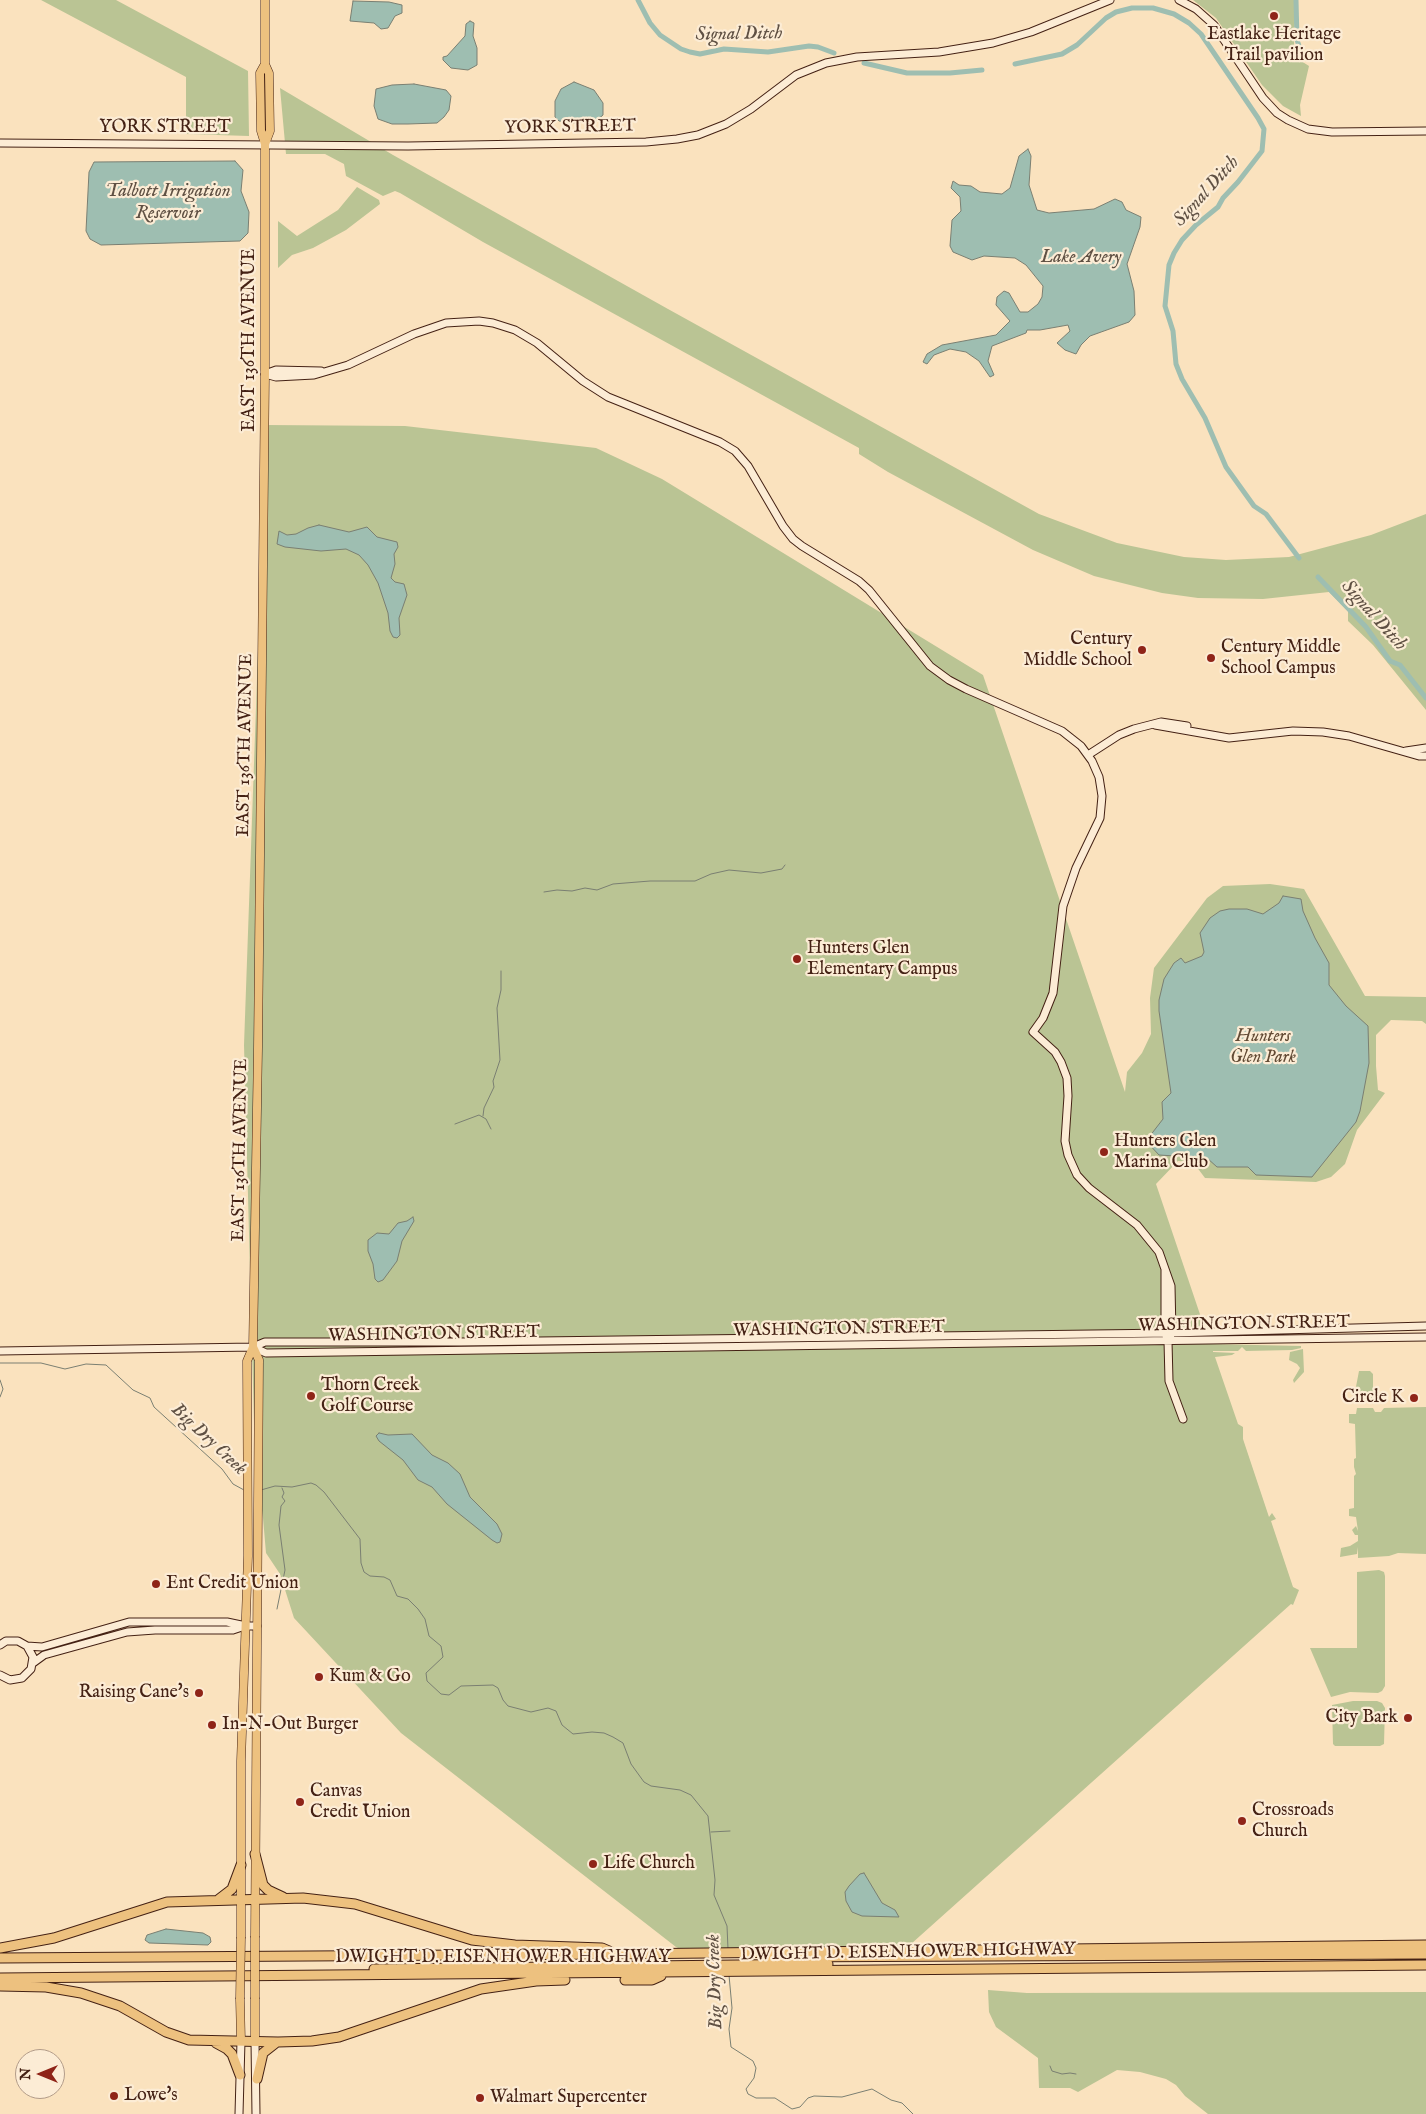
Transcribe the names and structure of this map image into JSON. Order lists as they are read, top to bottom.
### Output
{
  "streets": {
    "highway": ["DWIGHT D. EISENHOWER HIGHWAY"],
    "main road": ["EAST 136TH AVENUE"],
    "street": ["YORK STREET", "WASHINGTON STREET"]
  },
  "crossings": [
    ["YORK STREET", "EAST 136TH AVENUE"],
    ["EAST 136TH AVENUE", "WASHINGTON STREET"]
  ],
  "water": [
    "Signal Ditch",
    "Talbott Irrigation Reservoir",
    "Lake Avery",
    "Big Dry Creek"
  ],
  "parks": ["Hunters Glen Park"],
  "places": [
    "Eastlake Heritage Trail pavilion",
    "Century Middle School",
    "Century Middle School Campus",
    "Hunters Glen Elementary Campus",
    "Hunters Glen Marina Club",
    "Thorn Creek Golf Course",
    "Circle K",
    "Ent Credit Union",
    "Kum & Go",
    "Raising Cane's",
    "City Bark",
    "In-N-Out Burger",
    "Canvas Credit Union",
    "Crossroads Church",
    "Life Church",
    "Lowe's",
    "Walmart Supercenter"
  ],
  "north": "left"
}
